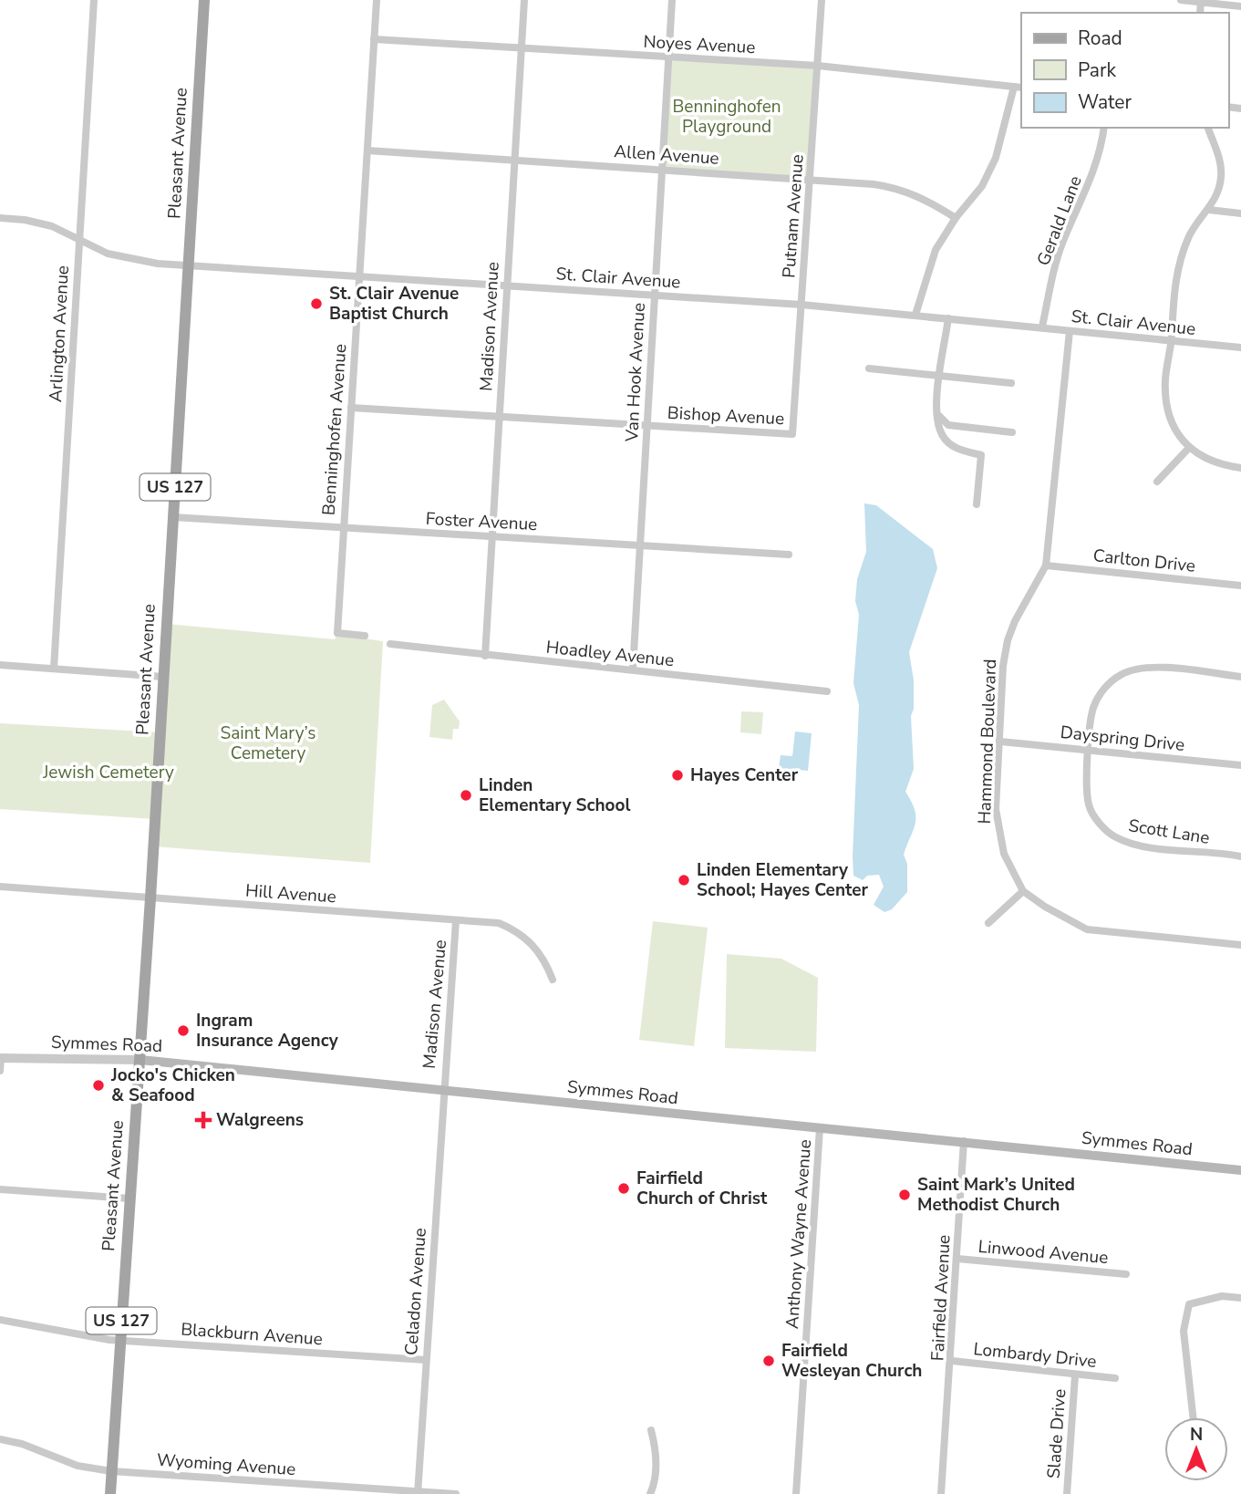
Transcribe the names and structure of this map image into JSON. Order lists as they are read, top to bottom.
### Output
{
  "streets": {
    "main road": ["Pleasant Avenue", "US 127", "Symmes Road"],
    "street": [
      "Noyes Avenue",
      "Allen Avenue",
      "Putnam Avenue",
      "Gerald Lane",
      "St. Clair Avenue",
      "Madison Avenue",
      "Arlington Avenue",
      "Van Hook Avenue",
      "Bishop Avenue",
      "Benninghofen Avenue",
      "Foster Avenue",
      "Carlton Drive",
      "Hoadley Avenue",
      "Dayspring Drive",
      "Hammond Boulevard",
      "Scott Lane",
      "Hill Avenue",
      "Anthony Wayne Avenue",
      "Linwood Avenue",
      "Celadon Avenue",
      "Fairfield Avenue",
      "Blackburn Avenue",
      "Lombardy Drive",
      "Slade Drive",
      "Wyoming Avenue"
    ]
  },
  "crossings": [
    ["Noyes Avenue", "Putnam Avenue"],
    ["Noyes Avenue", "Madison Avenue"],
    ["Noyes Avenue", "Van Hook Avenue"],
    ["Noyes Avenue", "Benninghofen Avenue"],
    ["Pleasant Avenue", "St. Clair Avenue"],
    ["Pleasant Avenue", "Foster Avenue"],
    ["Pleasant Avenue", "Hill Avenue"],
    ["Pleasant Avenue", "Symmes Road"],
    ["Pleasant Avenue", "Blackburn Avenue"],
    ["Pleasant Avenue", "Wyoming Avenue"],
    ["Allen Avenue", "Putnam Avenue"],
    ["Allen Avenue", "Madison Avenue"],
    ["Allen Avenue", "Van Hook Avenue"],
    ["Allen Avenue", "Benninghofen Avenue"],
    ["Putnam Avenue", "St. Clair Avenue"],
    ["Putnam Avenue", "Bishop Avenue"],
    ["Gerald Lane", "St. Clair Avenue"],
    ["St. Clair Avenue", "Madison Avenue"],
    ["St. Clair Avenue", "Arlington Avenue"],
    ["St. Clair Avenue", "Van Hook Avenue"],
    ["St. Clair Avenue", "Benninghofen Avenue"],
    ["St. Clair Avenue", "Hammond Boulevard"],
    ["Madison Avenue", "Bishop Avenue"],
    ["Madison Avenue", "Foster Avenue"],
    ["Madison Avenue", "Hoadley Avenue"],
    ["Madison Avenue", "Hill Avenue"],
    ["Madison Avenue", "Symmes Road"],
    ["Madison Avenue", "Celadon Avenue"],
    ["Van Hook Avenue", "Bishop Avenue"],
    ["Van Hook Avenue", "Foster Avenue"],
    ["Van Hook Avenue", "Hoadley Avenue"],
    ["Bishop Avenue", "Benninghofen Avenue"],
    ["Benninghofen Avenue", "Foster Avenue"],
    ["Carlton Drive", "Hammond Boulevard"],
    ["Dayspring Drive", "Hammond Boulevard"],
    ["Dayspring Drive", "Scott Lane"],
    ["Symmes Road", "Anthony Wayne Avenue"],
    ["Symmes Road", "Celadon Avenue"],
    ["Symmes Road", "Fairfield Avenue"],
    ["Linwood Avenue", "Fairfield Avenue"],
    ["Celadon Avenue", "Blackburn Avenue"],
    ["Celadon Avenue", "Wyoming Avenue"],
    ["Fairfield Avenue", "Lombardy Drive"],
    ["Lombardy Drive", "Slade Drive"]
  ],
  "parks": ["Benninghofen Playground", "Saint Mary’s Cemetery", "Jewish Cemetery"],
  "places": {
    "other": [
      "St. Clair Avenue Baptist Church",
      "Hayes Center",
      "Linden Elementary School",
      "Linden Elementary School; Hayes Center",
      "Ingram Insurance Agency",
      "Jocko's Chicken & Seafood",
      "Fairfield Church of Christ",
      "Saint Mark’s United Methodist Church",
      "Fairfield Wesleyan Church"
    ],
    "health": ["Walgreens"]
  },
  "legend": ["Road", "Park", "Water"],
  "north": "top"
}
